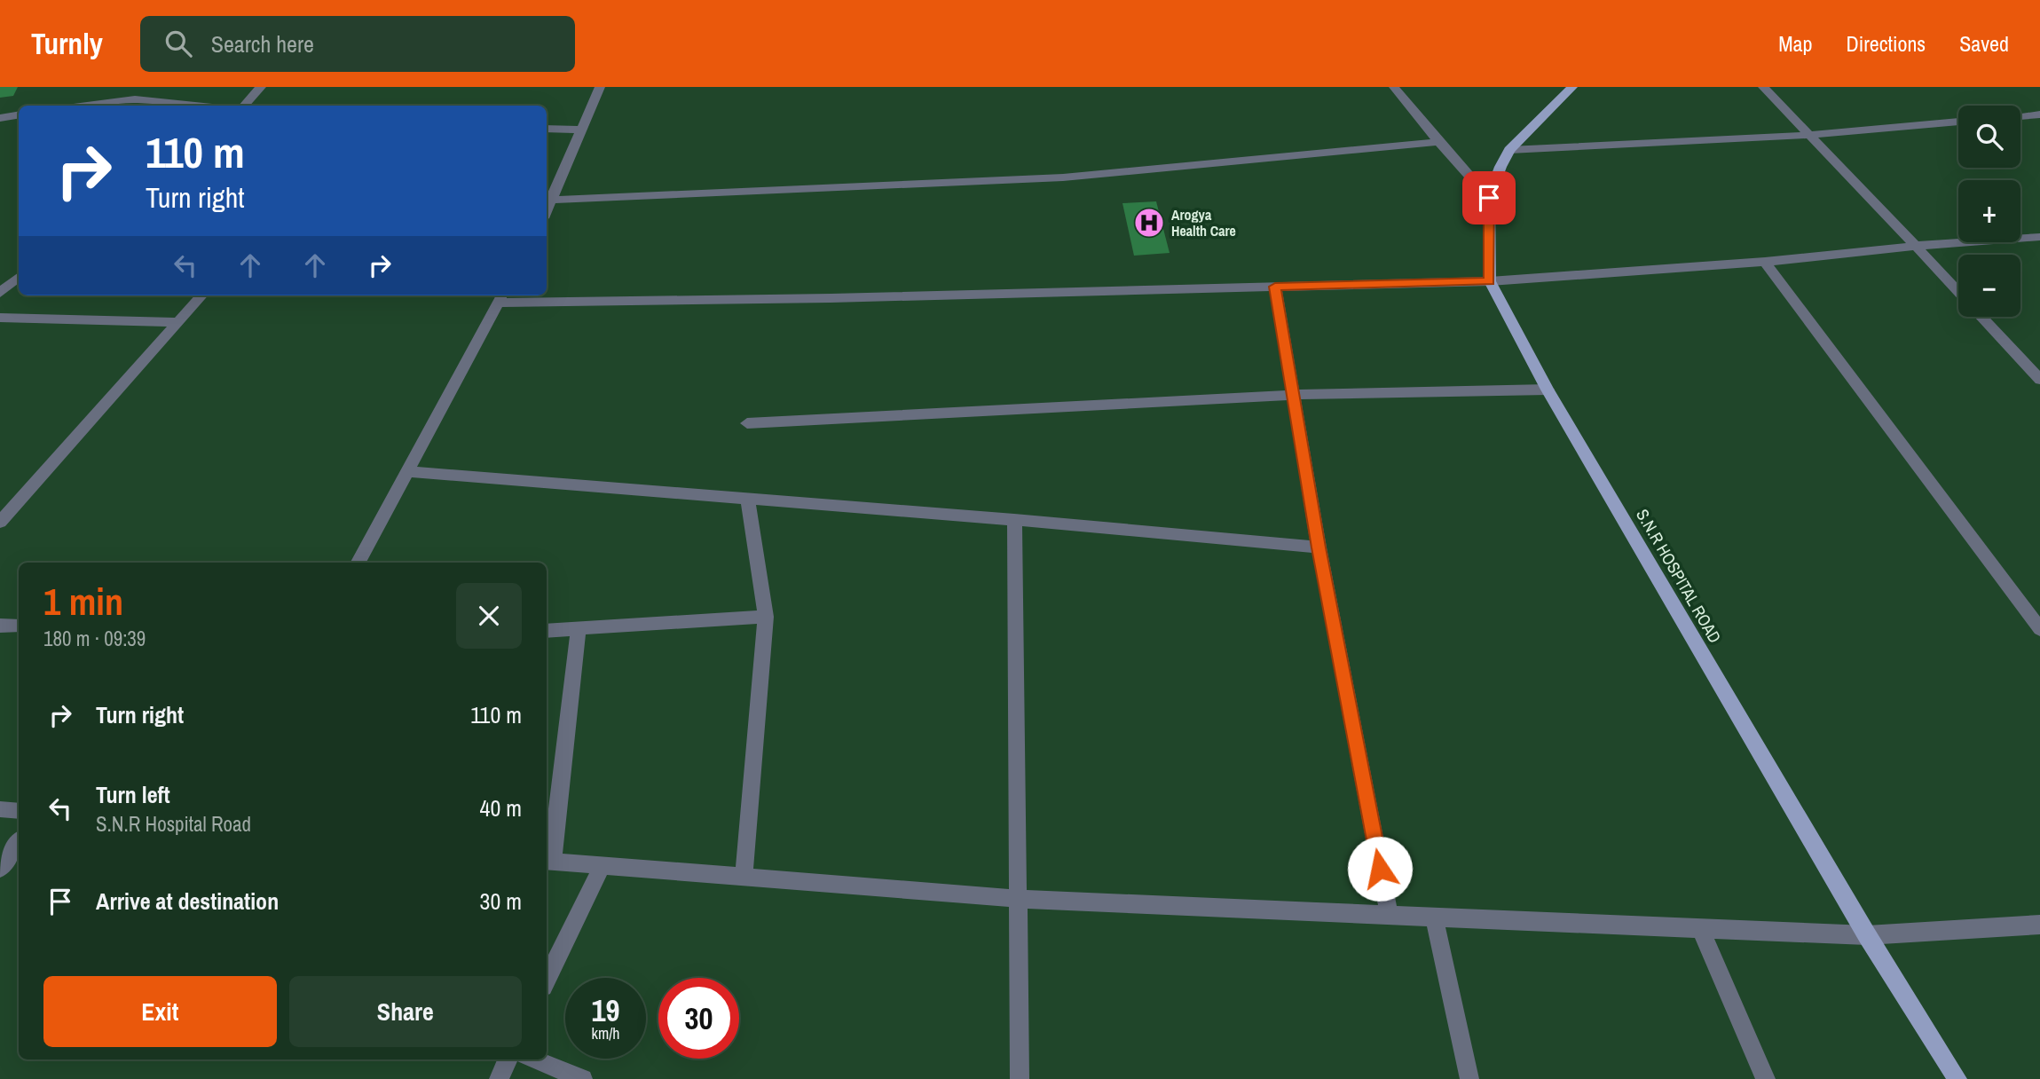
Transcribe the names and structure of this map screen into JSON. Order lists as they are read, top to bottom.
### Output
{
  "streets": {
    "main road": ["S.N.R HOSPITAL ROAD"]
  },
  "places": {
    "hospital": ["Arogya Health Care"]
  },
  "page": {
    "header": "Turnly",
    "search": "Search here",
    "nav": ["Map", "Directions", "Saved"],
    "map_buttons": ["+", "−"],
    "turn": ["110 m", "Turn right"],
    "heading": ["1 min", "180 m · 09:39"],
    "list": [
      {
        "name": "Turn right",
        "value": "110 m"
      },
      {
        "name": "Turn left",
        "note": "S.N.R Hospital Road",
        "value": "40 m"
      },
      {
        "name": "Arrive at destination",
        "value": "30 m"
      }
    ],
    "buttons": ["Exit", "Share"],
    "speed": "19 km/h",
    "limit": "30"
  }
}
